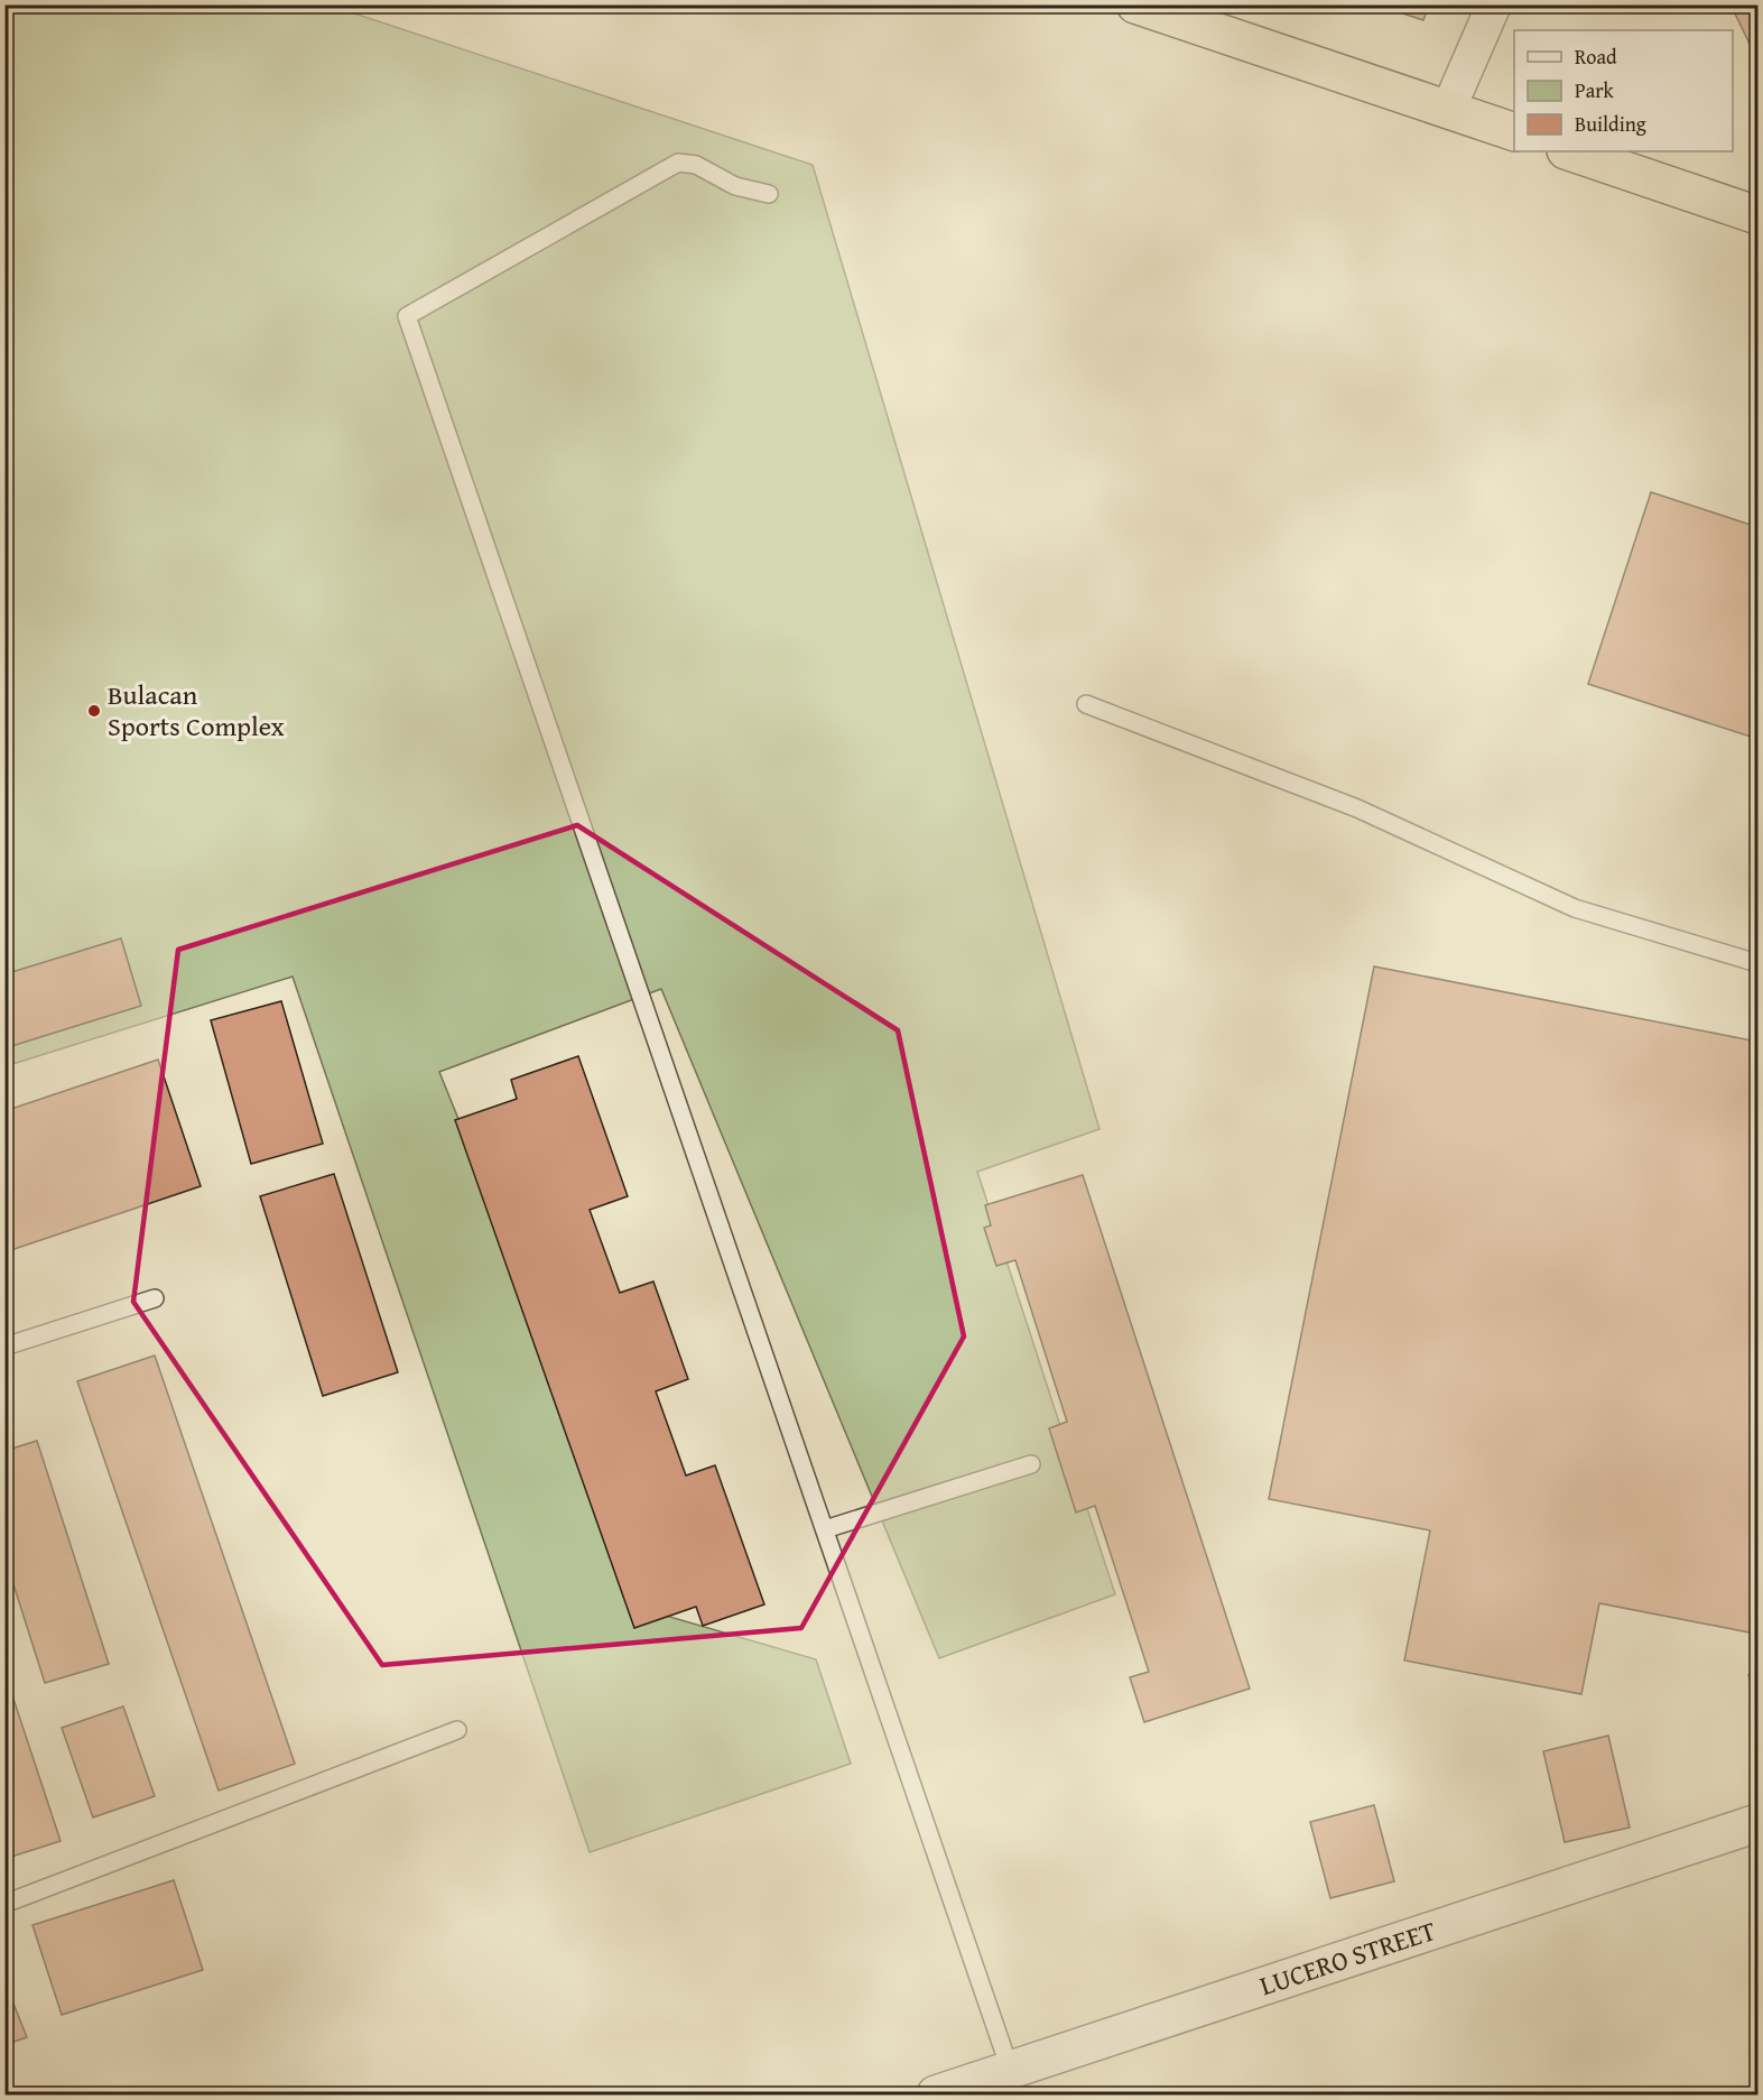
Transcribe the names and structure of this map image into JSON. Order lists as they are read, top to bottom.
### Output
{
  "streets": {
    "street": ["LUCERO STREET"]
  },
  "places": ["Bulacan Sports Complex"],
  "legend": ["Road", "Park", "Building"]
}
